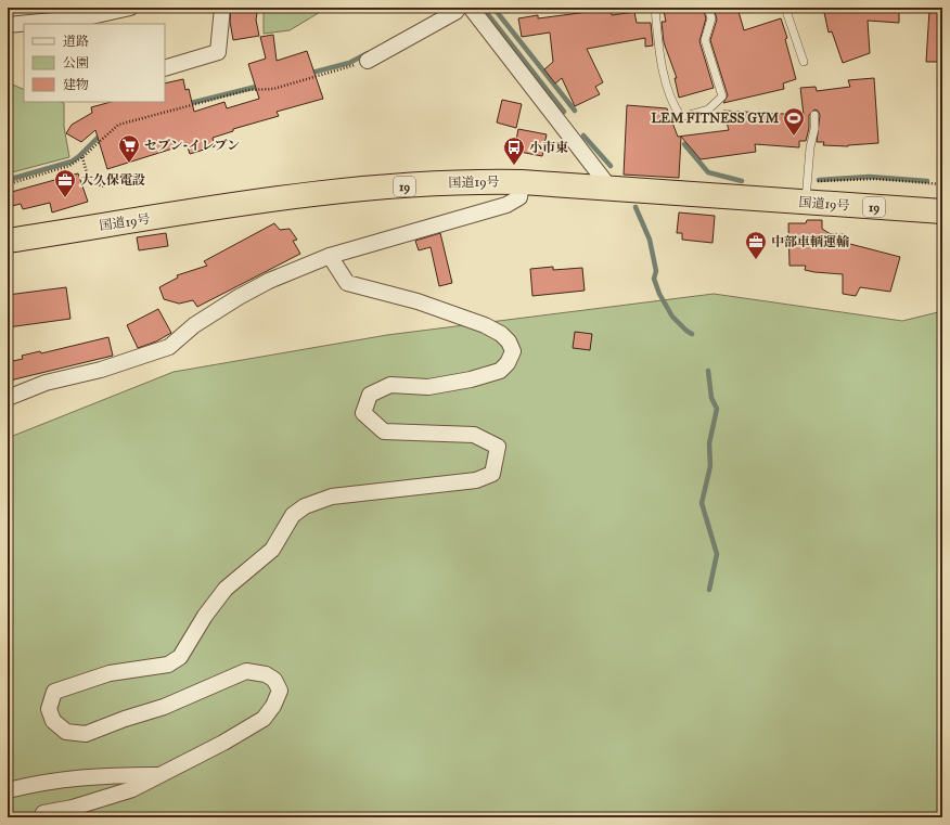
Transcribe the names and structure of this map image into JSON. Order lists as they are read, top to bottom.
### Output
{
  "streets": {
    "highway": ["国道19号", "19"]
  },
  "places": {
    "sports": ["LEM FITNESS GYM"],
    "supermarket": ["セブン-イレブン"],
    "bus stop": ["小市東"],
    "office": ["大久保電設", "中部車輌運輸"]
  },
  "legend": ["道路", "公園", "建物"]
}
